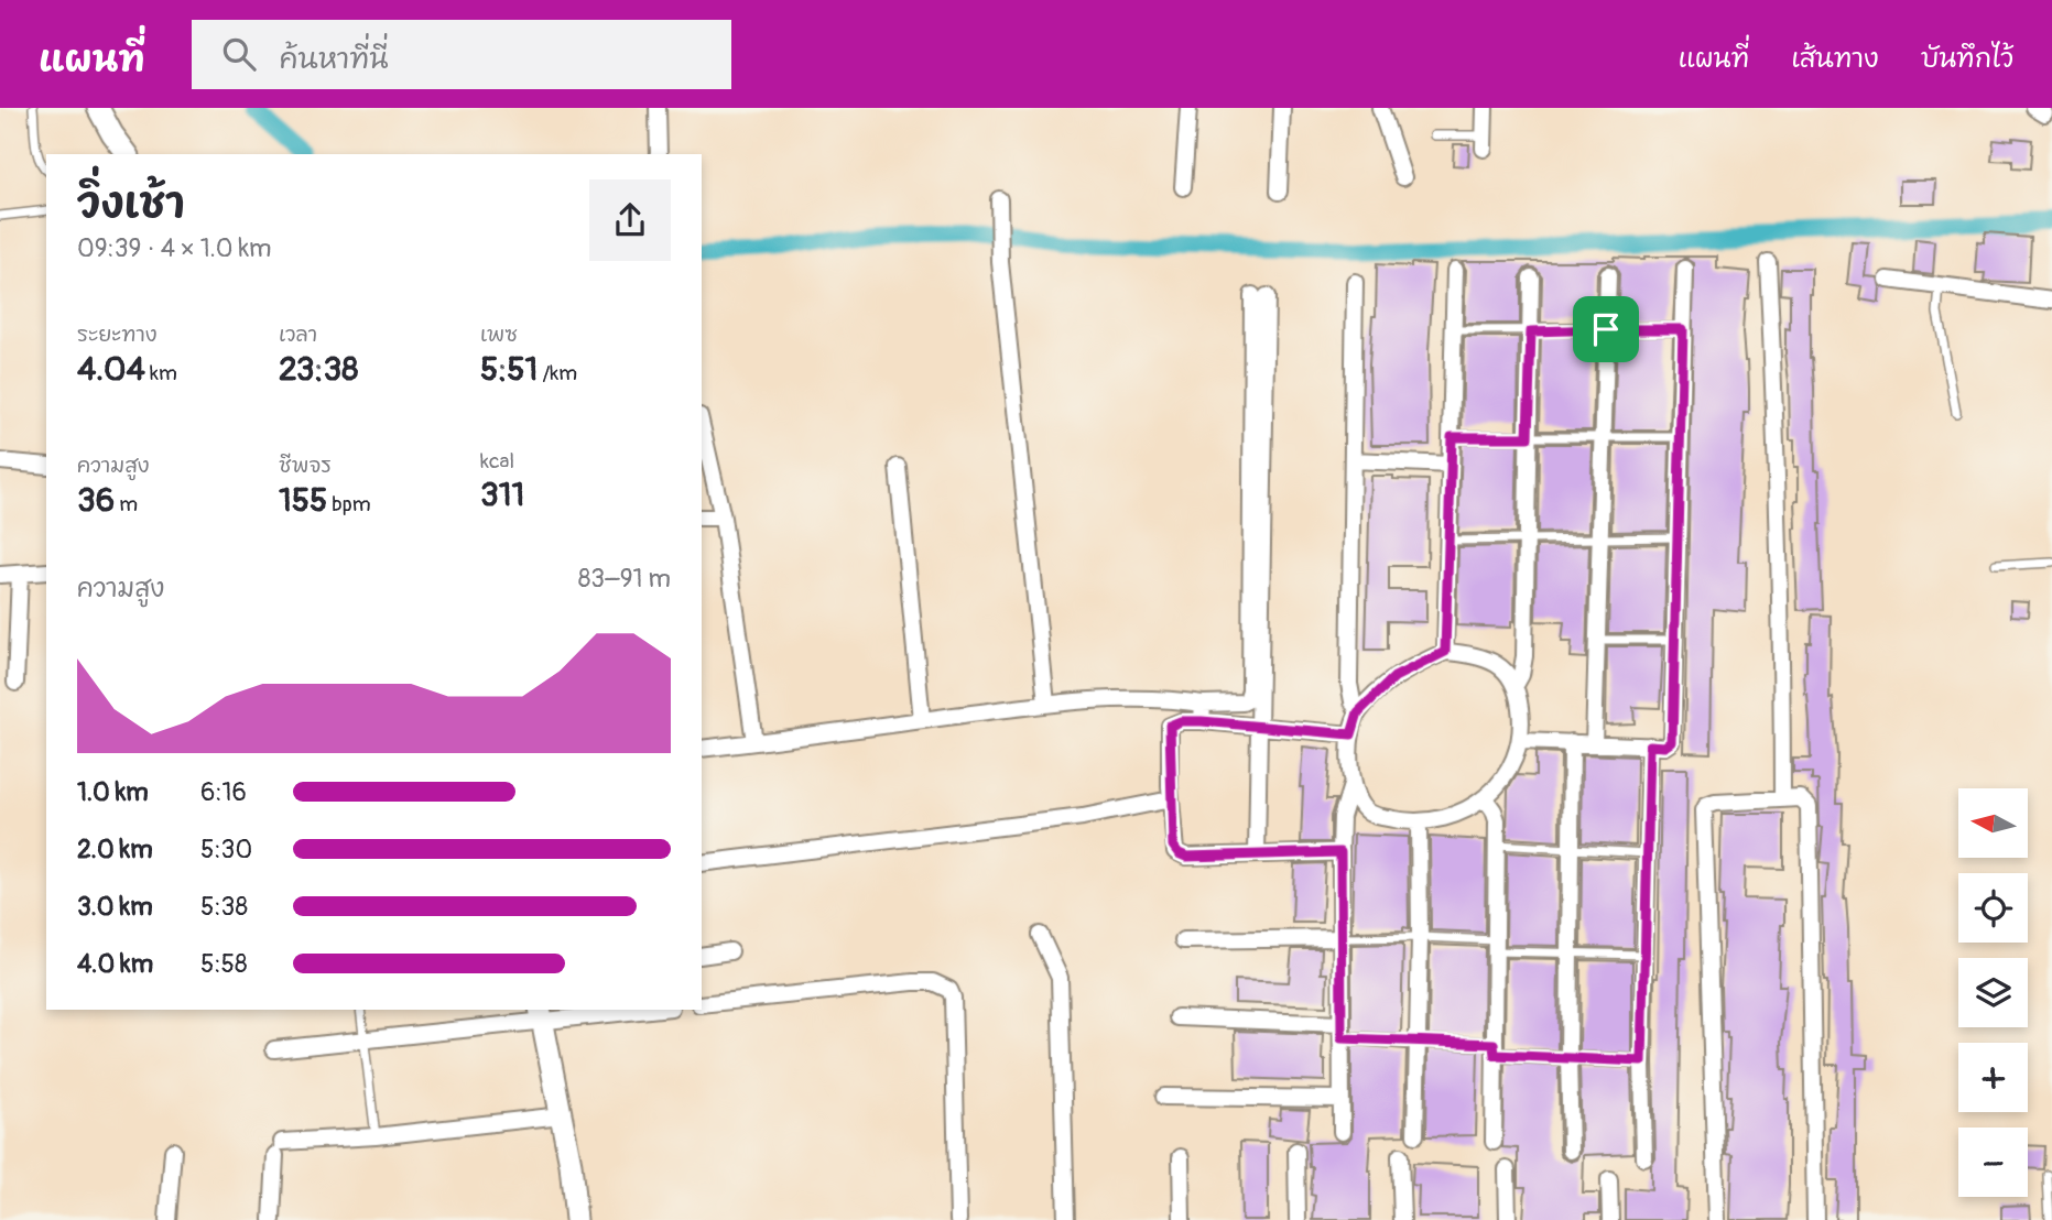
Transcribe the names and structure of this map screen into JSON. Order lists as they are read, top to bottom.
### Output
{
  "north": "left",
  "page": {
    "header": "แผนที่",
    "search": "ค้นหาที่นี่",
    "nav": ["แผนที่", "เส้นทาง", "บันทึกไว้"],
    "heading": ["วิ่งเช้า", "09:39 · 4 × 1.0 km"],
    "stats": [
      ["ระยะทาง", "4.04 km"],
      ["เวลา", "23:38"],
      ["เพซ", "5:51 /km"],
      ["ความสูง", "36 m"],
      ["ชีพจร", "155 bpm"],
      ["kcal", "311"]
    ],
    "chart": ["ความสูง", "83–91 m"],
    "list": [
      {
        "name": "1.0 km",
        "note": "6:16"
      },
      {
        "name": "2.0 km",
        "note": "5:30"
      },
      {
        "name": "3.0 km",
        "note": "5:38"
      },
      {
        "name": "4.0 km",
        "note": "5:58"
      }
    ],
    "map_buttons": ["+", "−"]
  }
}
